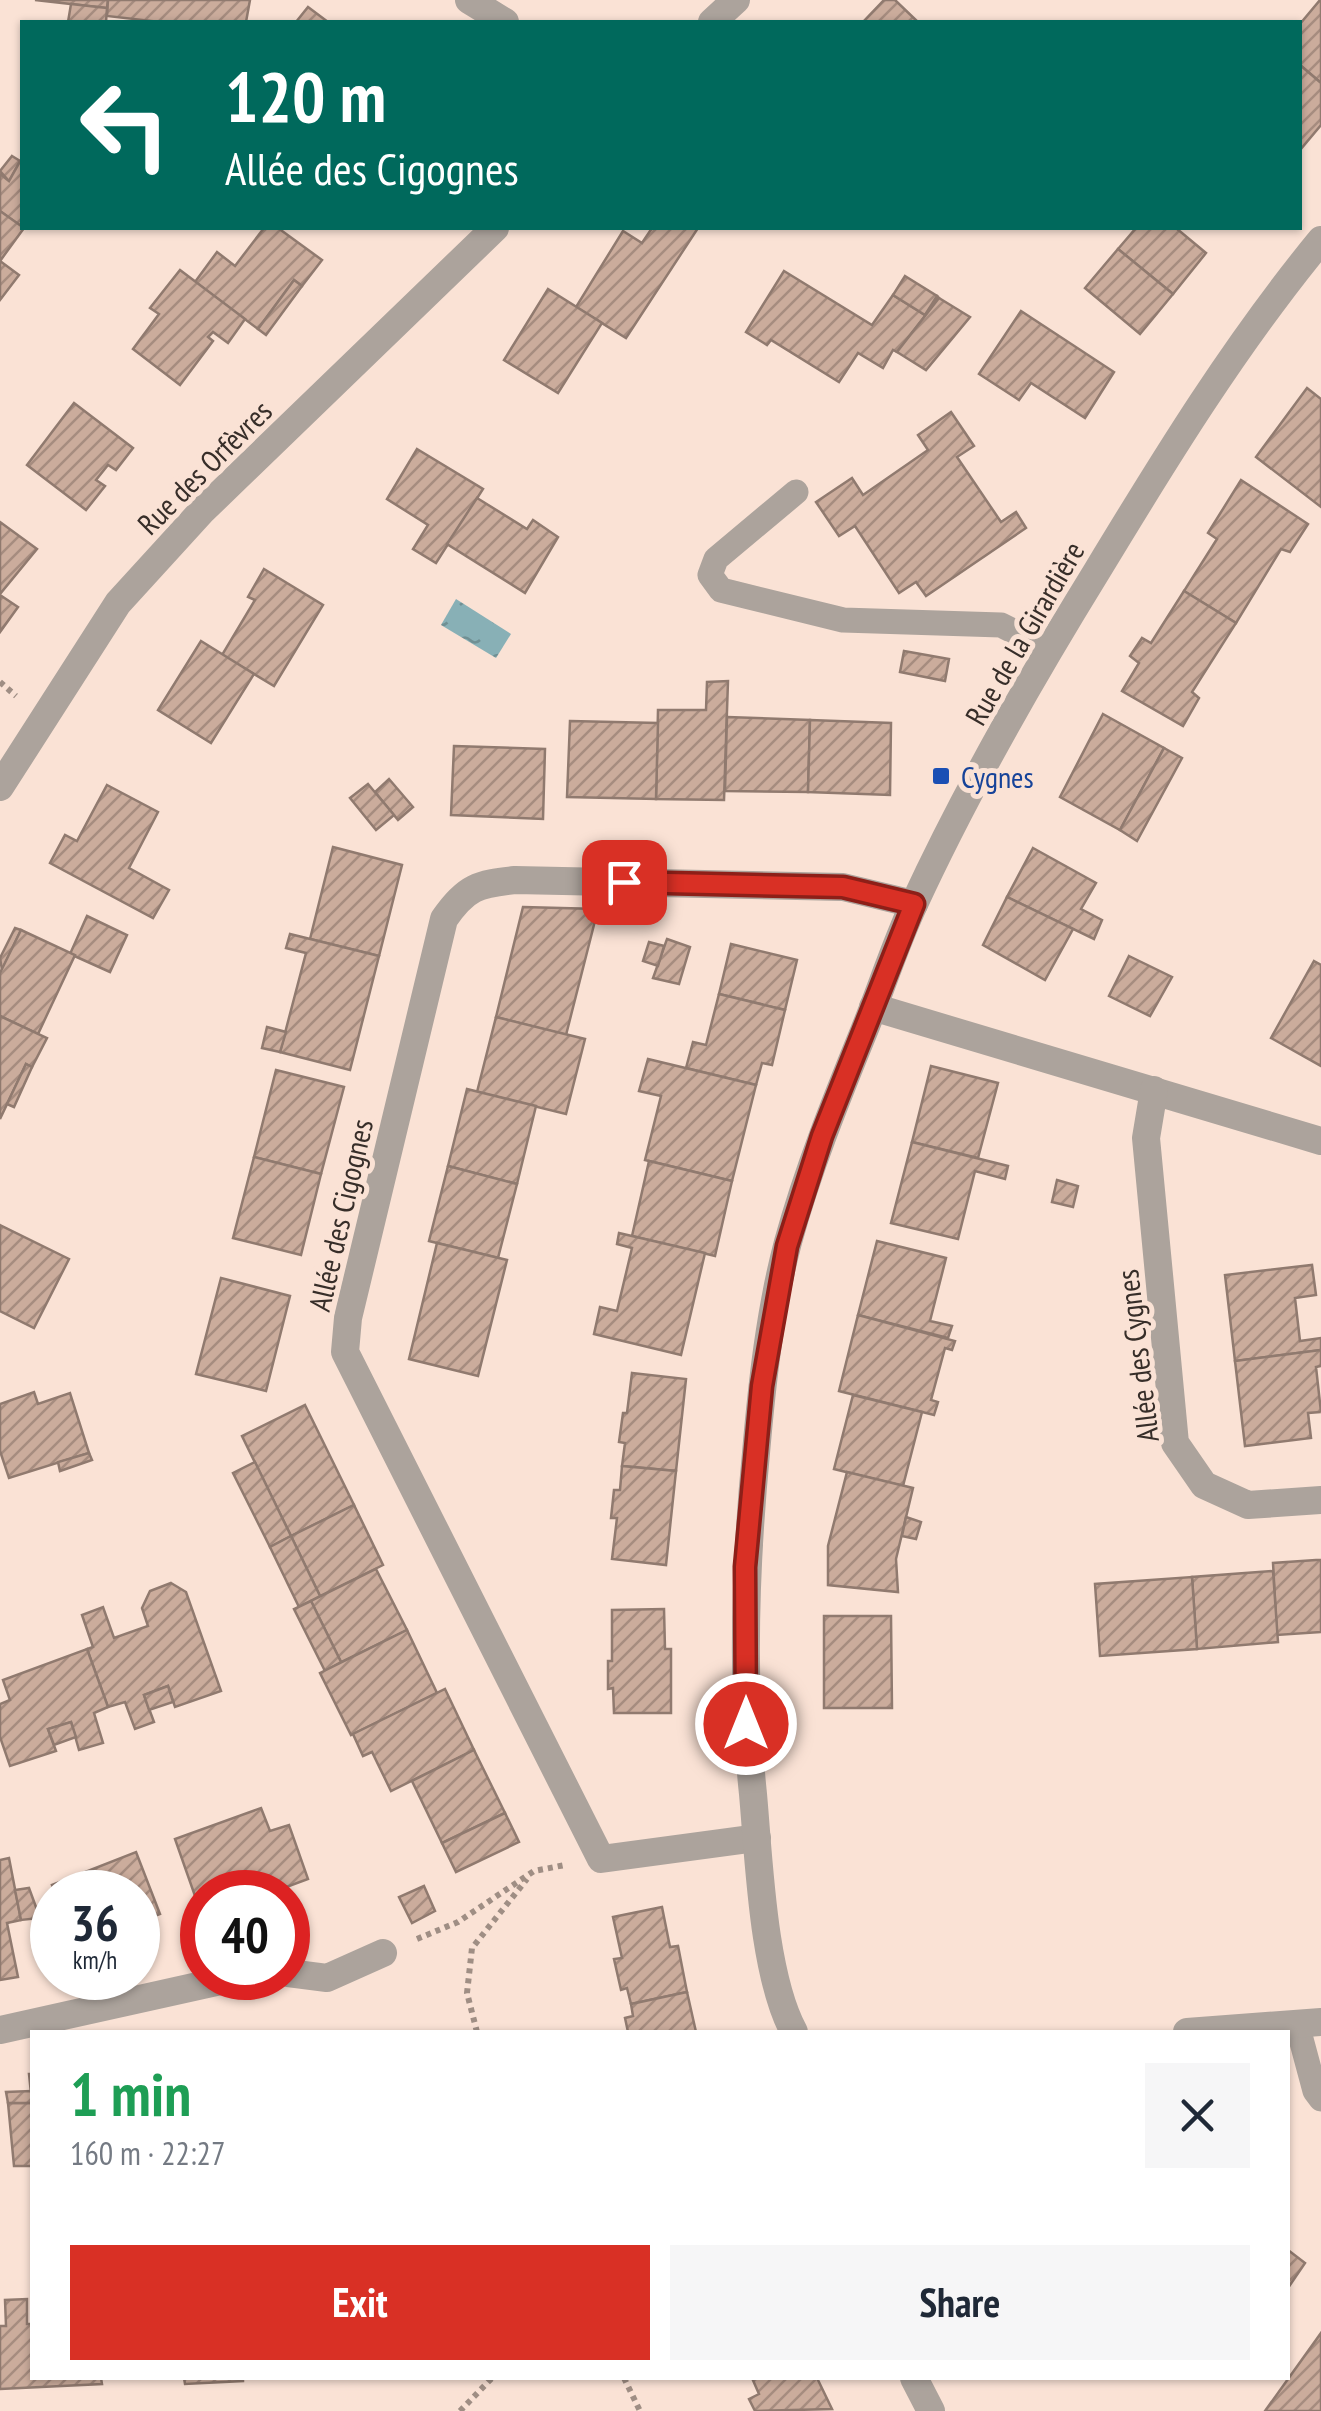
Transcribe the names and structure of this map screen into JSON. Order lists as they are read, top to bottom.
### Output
{
  "streets": {
    "street": [
      "Rue des Orfèvres",
      "Rue de la Girardière",
      "Allée des Cigognes",
      "Allée des Cygnes"
    ]
  },
  "crossings": [
    ["Rue de la Girardière", "Allée des Cigognes"]
  ],
  "places": {
    "transit": ["Cygnes"]
  },
  "page": {
    "turn": ["120 m", "Allée des Cigognes"],
    "speed": "36 km/h",
    "limit": "40",
    "heading": ["1 min", "160 m · 22:27"],
    "buttons": ["Exit", "Share"]
  }
}
